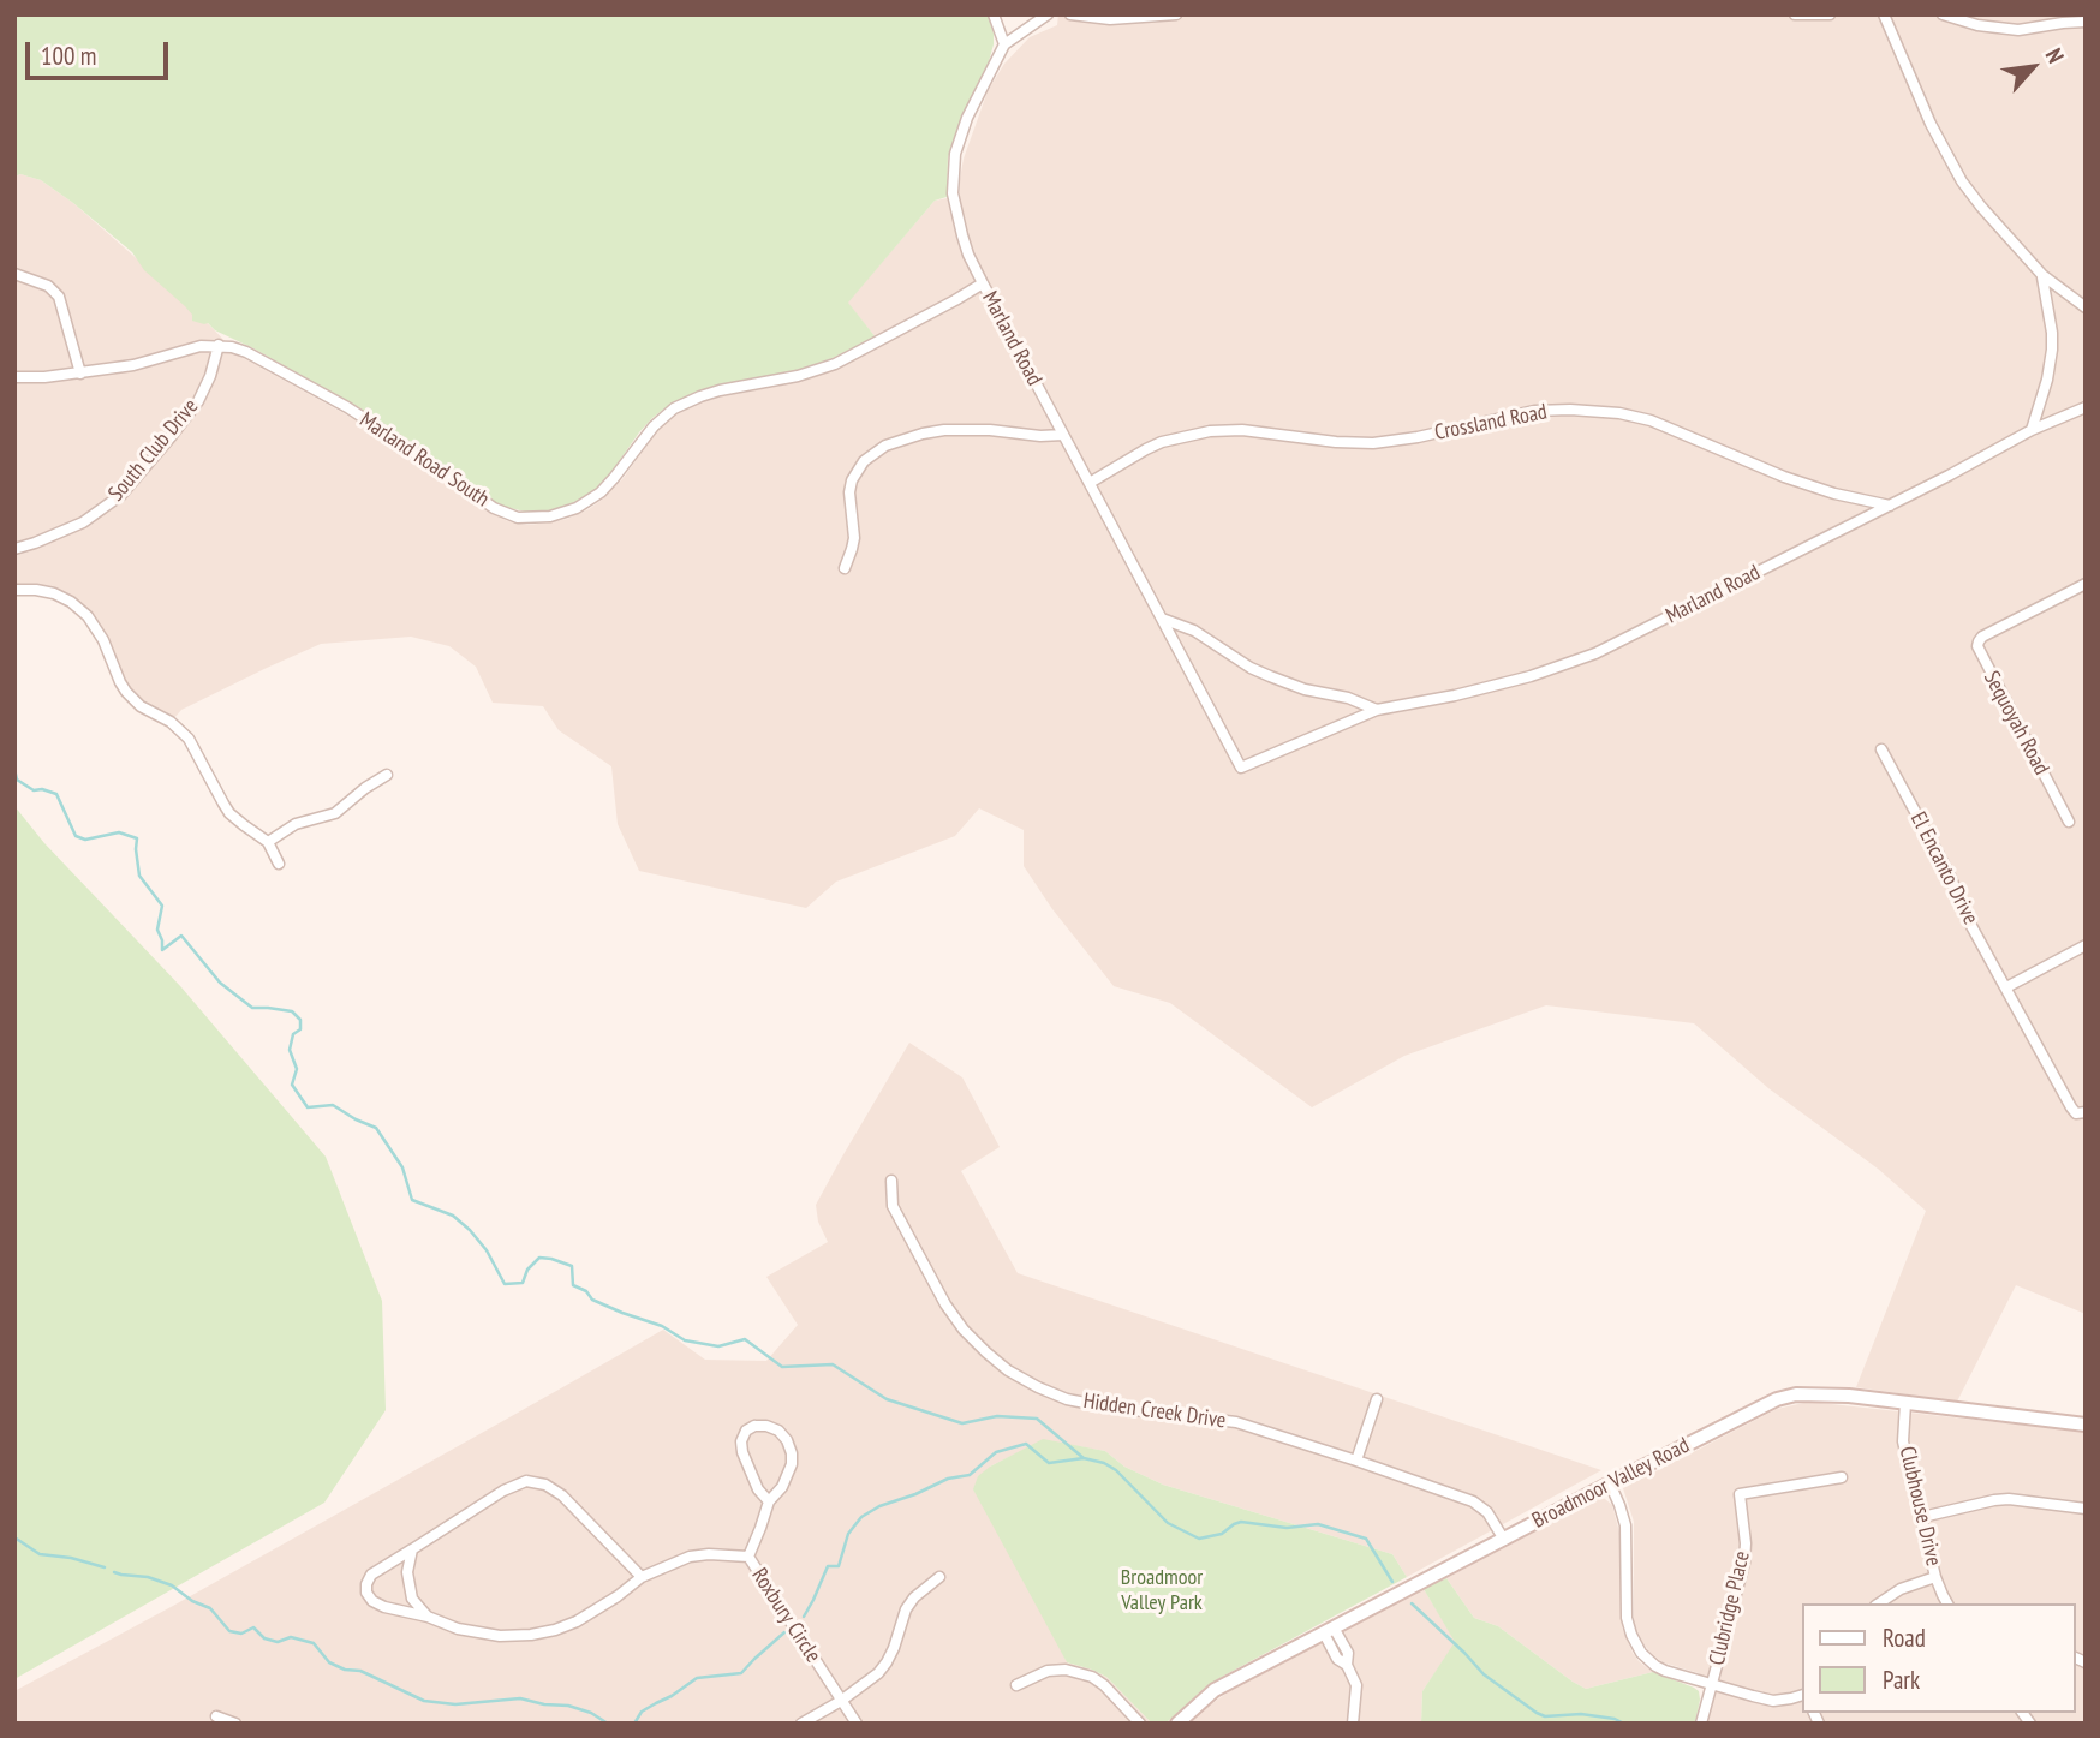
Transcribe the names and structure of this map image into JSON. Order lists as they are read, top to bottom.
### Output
{
  "streets": {
    "street": [
      "Marland Road",
      "Crossland Road",
      "South Club Drive",
      "Marland Road South",
      "Sequoyah Road",
      "El Encanto Drive",
      "Hidden Creek Drive",
      "Broadmoor Valley Road",
      "Clubhouse Drive",
      "Clubridge Place",
      "Roxbury Circle"
    ]
  },
  "crossings": [
    ["Marland Road", "Crossland Road"],
    ["Marland Road", "Marland Road South"],
    ["South Club Drive", "Marland Road South"],
    ["Hidden Creek Drive", "Broadmoor Valley Road"],
    ["Broadmoor Valley Road", "Clubhouse Drive"]
  ],
  "parks": ["Broadmoor Valley Park"],
  "legend": ["Road", "Park"],
  "scale_bar": "100 m",
  "north": "top right"
}
